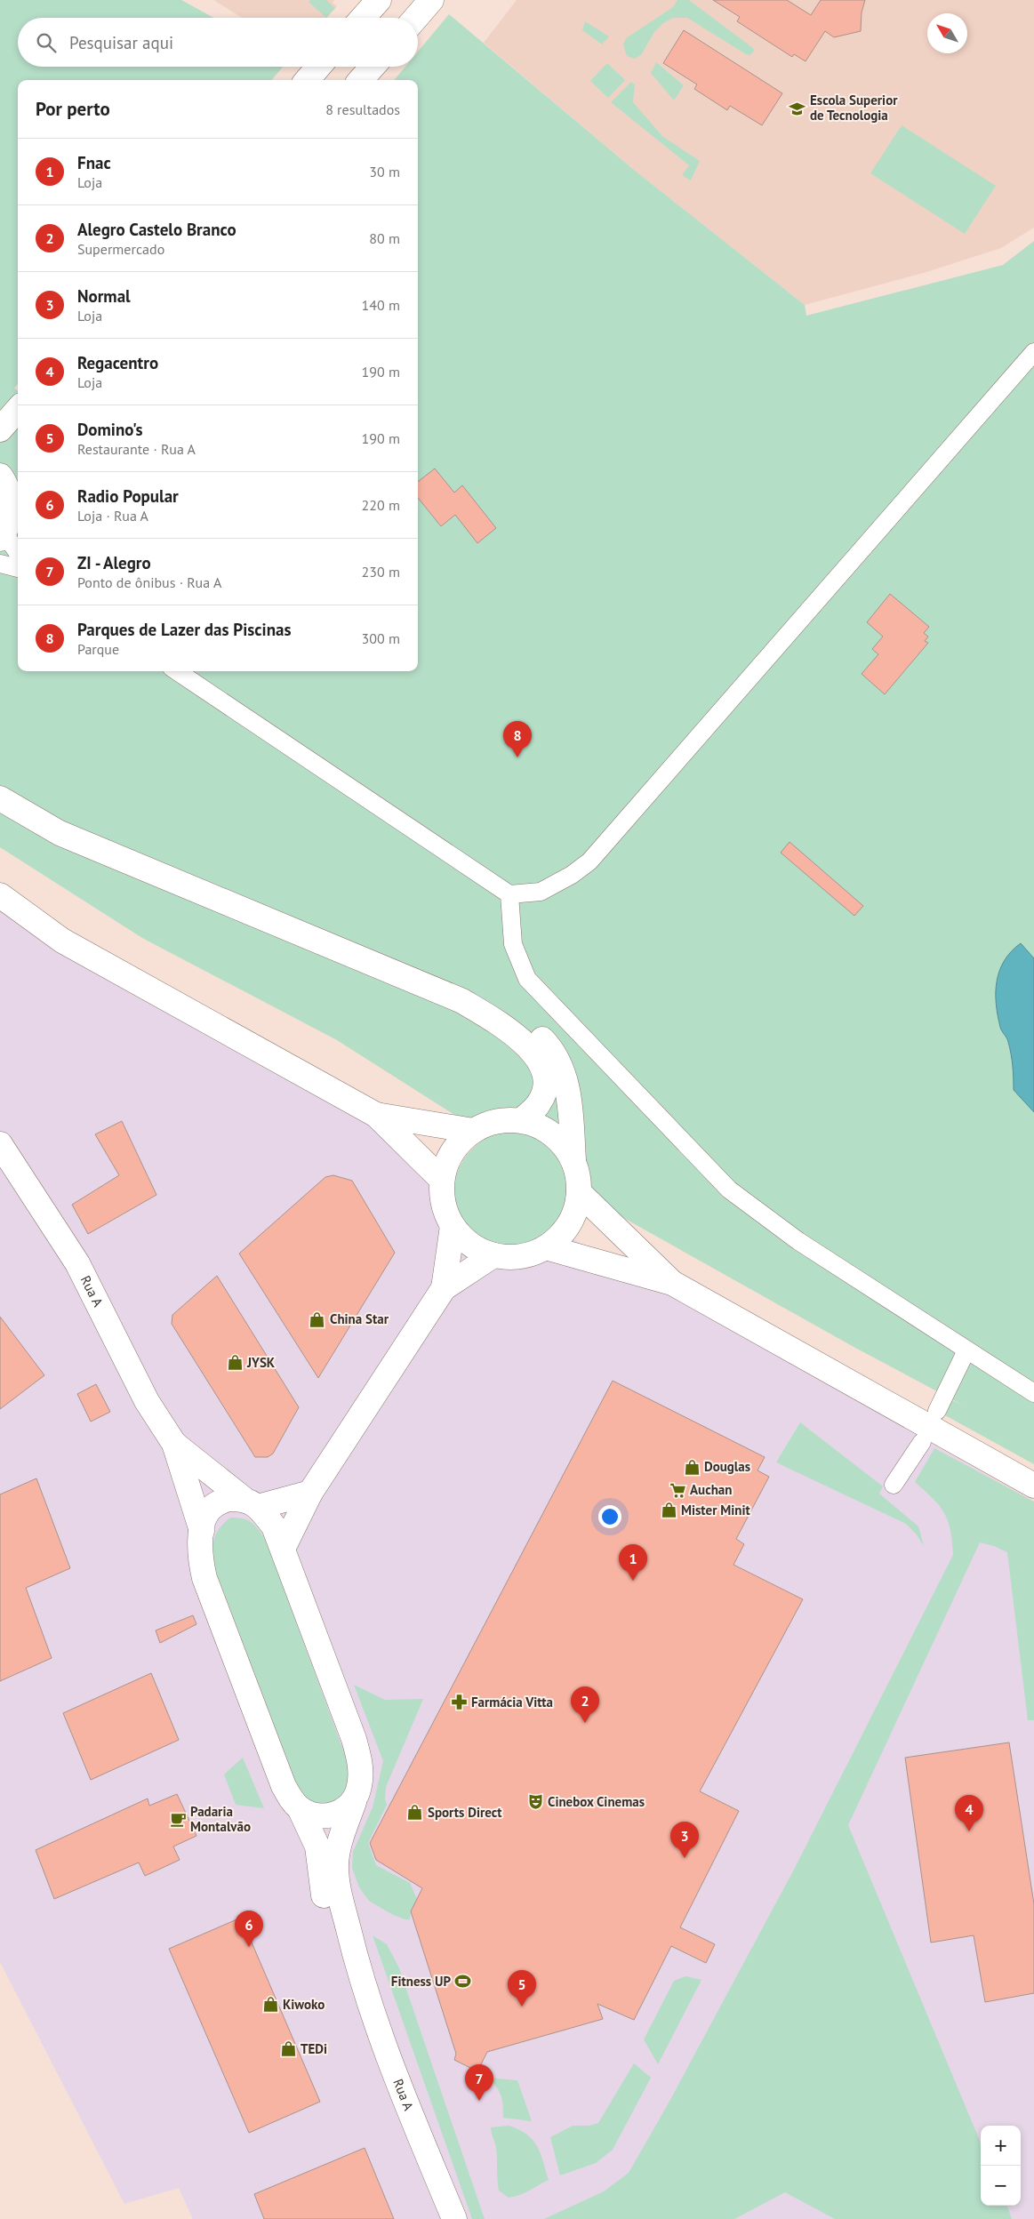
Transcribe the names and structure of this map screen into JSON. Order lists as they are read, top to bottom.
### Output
{
  "streets": {
    "street": ["Rua A"]
  },
  "places": {
    "school or university": ["Escola Superior de Tecnologia"],
    "shop": [
      "China Star",
      "JYSK",
      "Douglas",
      "Mister Minit",
      "Sports Direct",
      "Kiwoko",
      "TEDi"
    ],
    "supermarket": ["Auchan"],
    "pharmacy": ["Farmácia Vitta"],
    "theatre": ["Cinebox Cinemas"],
    "cafe": ["Padaria Montalvão"],
    "sports": ["Fitness UP"]
  },
  "north": "top left",
  "page": {
    "search": "Pesquisar aqui",
    "heading": ["Por perto", "8 resultados"],
    "list": [
      {
        "mark": "1",
        "name": "Fnac",
        "note": "Loja",
        "value": "30 m"
      },
      {
        "mark": "2",
        "name": "Alegro Castelo Branco",
        "note": "Supermercado",
        "value": "80 m"
      },
      {
        "mark": "3",
        "name": "Normal",
        "note": "Loja",
        "value": "140 m"
      },
      {
        "mark": "4",
        "name": "Regacentro",
        "note": "Loja",
        "value": "190 m"
      },
      {
        "mark": "5",
        "name": "Domino's",
        "note": "Restaurante · Rua A",
        "value": "190 m"
      },
      {
        "mark": "6",
        "name": "Radio Popular",
        "note": "Loja · Rua A",
        "value": "220 m"
      },
      {
        "mark": "7",
        "name": "ZI - Alegro",
        "note": "Ponto de ônibus · Rua A",
        "value": "230 m"
      },
      {
        "mark": "8",
        "name": "Parques de Lazer das Piscinas",
        "note": "Parque",
        "value": "300 m"
      }
    ],
    "pins": [
      "8",
      "1",
      "2",
      "4",
      "3",
      "6",
      "5",
      "7"
    ],
    "map_buttons": ["+", "−"]
  }
}
